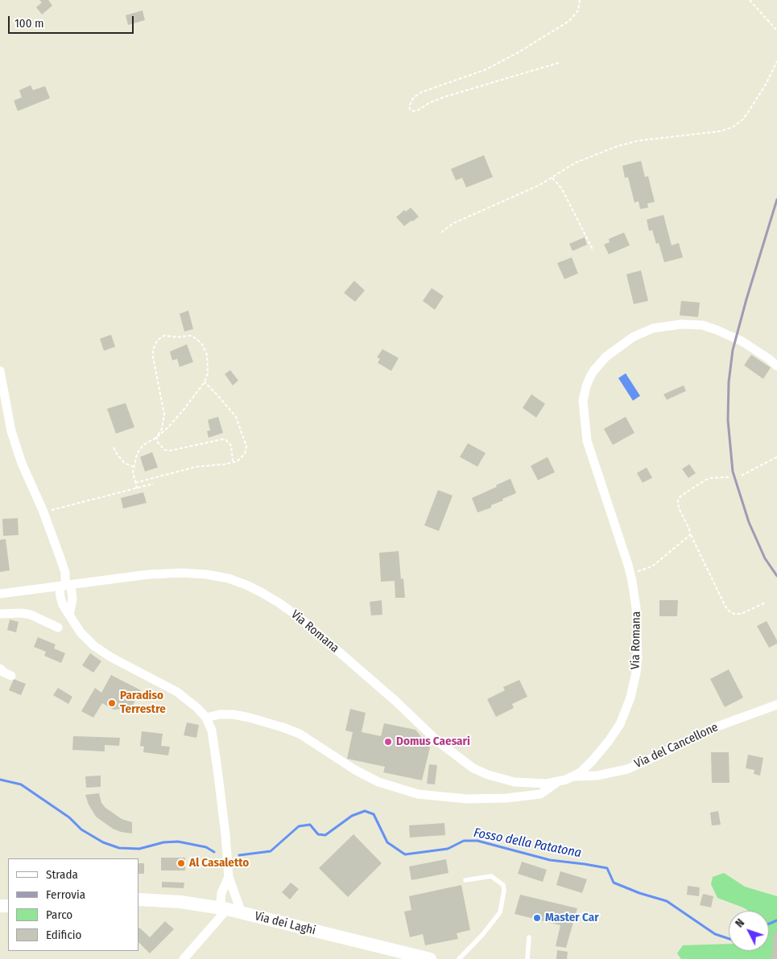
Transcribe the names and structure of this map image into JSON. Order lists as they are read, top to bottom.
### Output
{
  "streets": {
    "main road": ["Via dei Laghi"],
    "street": ["Via Romana", "Via del Cancellone"]
  },
  "crossings": [
    ["Via Romana", "Via del Cancellone"]
  ],
  "water": ["Fosso della Patatona"],
  "places": [
    "Paradiso Terrestre",
    "Domus Caesari",
    "Al Casaletto",
    "Master Car"
  ],
  "legend": [
    "Strada",
    "Ferrovia",
    "Parco",
    "Edificio"
  ],
  "scale_bar": "100 m",
  "north": "top left"
}
